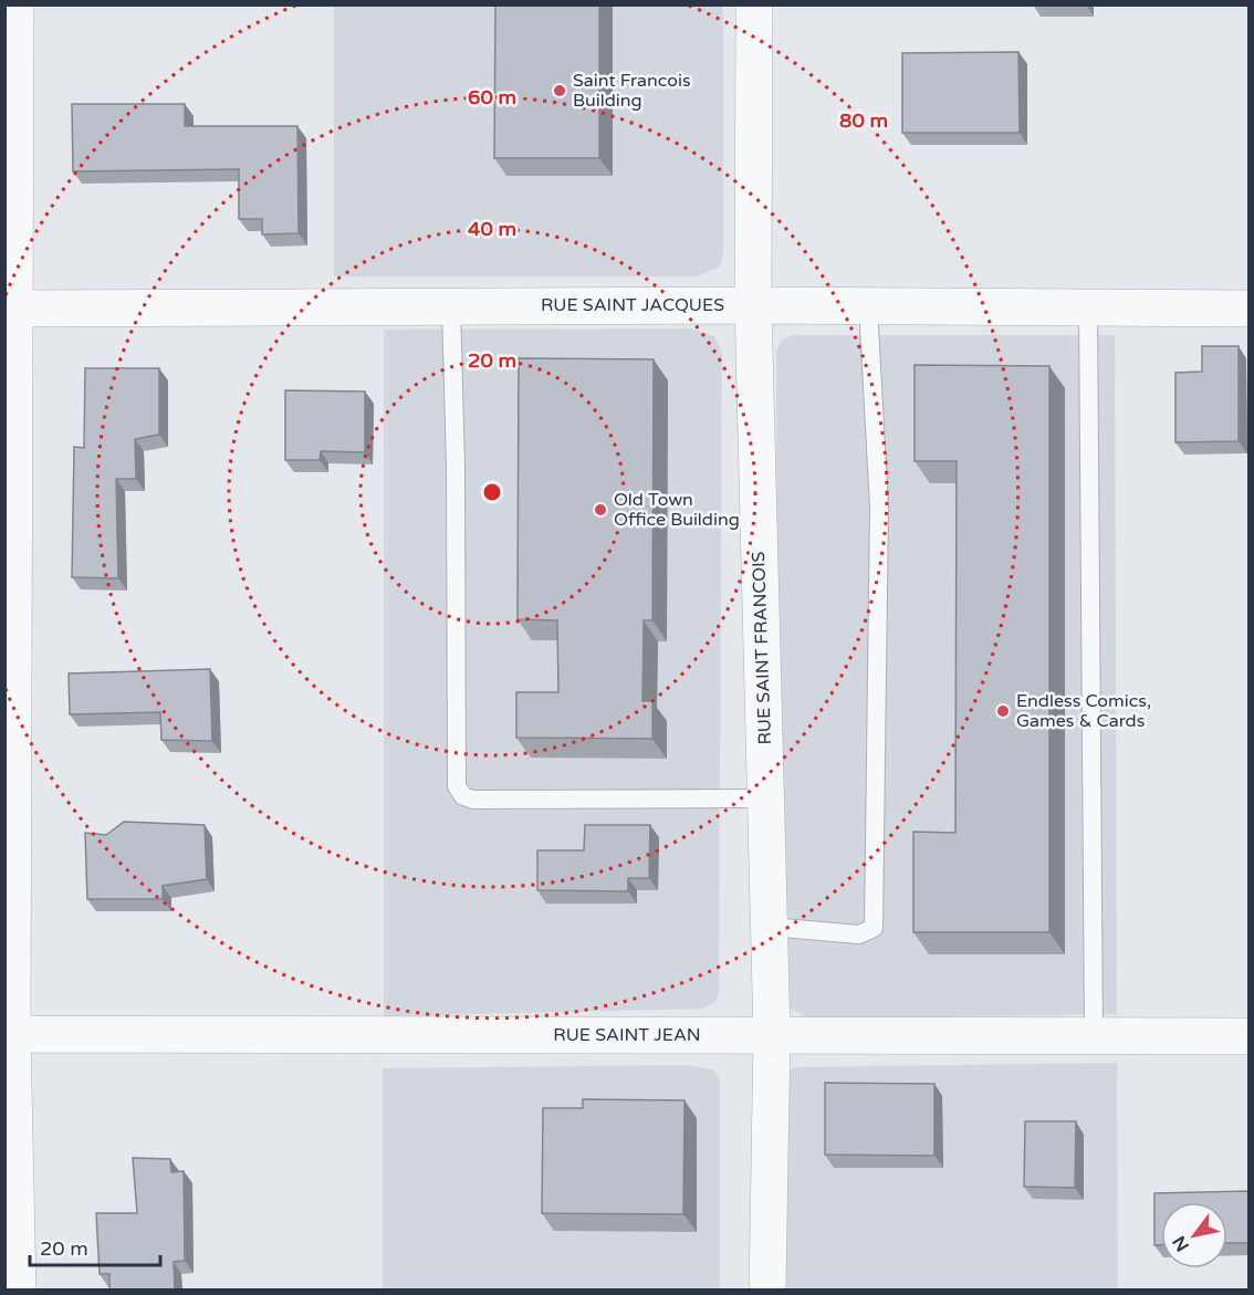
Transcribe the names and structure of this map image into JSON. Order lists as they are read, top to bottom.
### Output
{
  "streets": {
    "street": ["RUE SAINT JACQUES", "RUE SAINT FRANCOIS", "RUE SAINT JEAN"]
  },
  "crossings": [
    ["RUE SAINT JACQUES", "RUE SAINT FRANCOIS"],
    ["RUE SAINT FRANCOIS", "RUE SAINT JEAN"]
  ],
  "places": ["Saint Francois Building", "Old Town Office Building", "Endless Comics, Games & Cards"],
  "scale_bar": "20 m",
  "north": "bottom left",
  "rings": [
    "60 m",
    "80 m",
    "40 m",
    "20 m"
  ]
}
